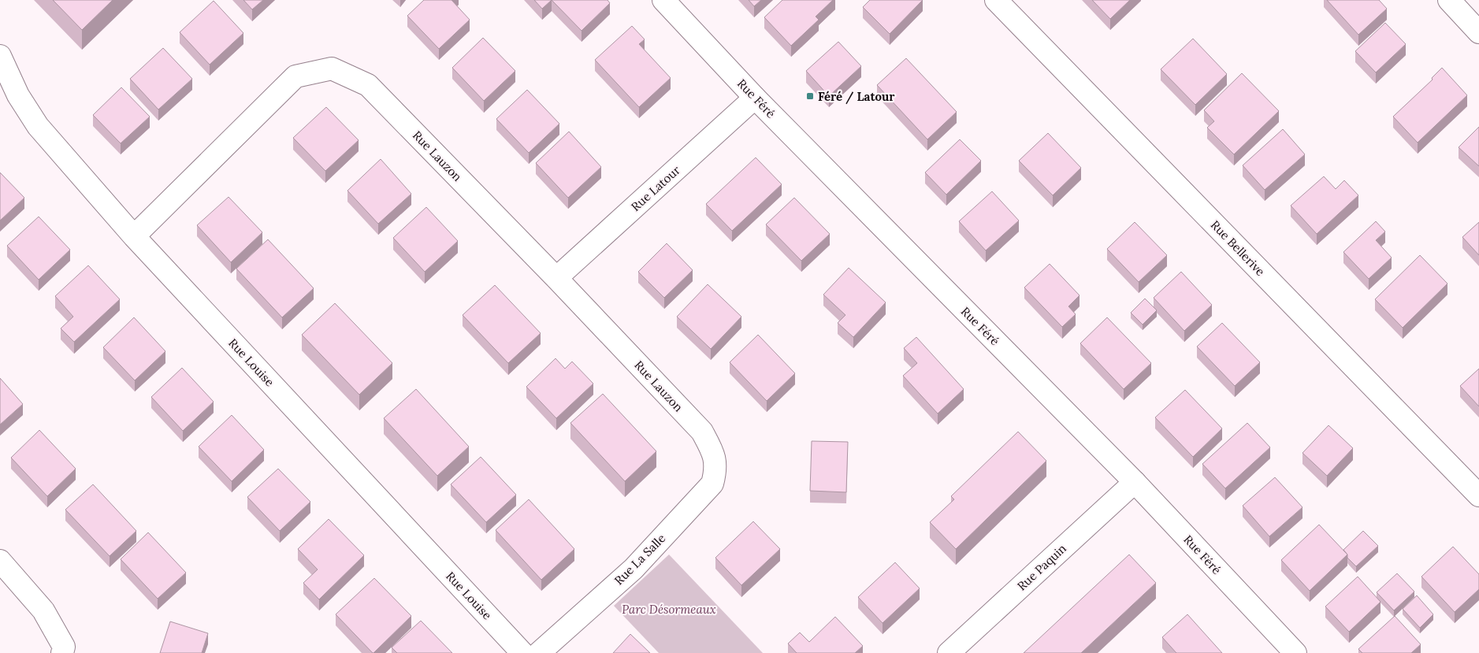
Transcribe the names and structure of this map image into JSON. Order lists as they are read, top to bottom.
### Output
{
  "streets": {
    "street": [
      "Rue Féré",
      "Rue Lauzon",
      "Rue Latour",
      "Rue Bellerive",
      "Rue Louise",
      "Rue La Salle",
      "Rue Paquin"
    ]
  },
  "crossings": [
    ["Rue Féré", "Rue Latour"],
    ["Rue Féré", "Rue Paquin"],
    ["Rue Lauzon", "Rue Latour"],
    ["Rue Lauzon", "Rue Louise"],
    ["Rue Lauzon", "Rue La Salle"]
  ],
  "parks": ["Parc Désormeaux"],
  "places": {
    "transit": ["Féré / Latour"]
  }
}
